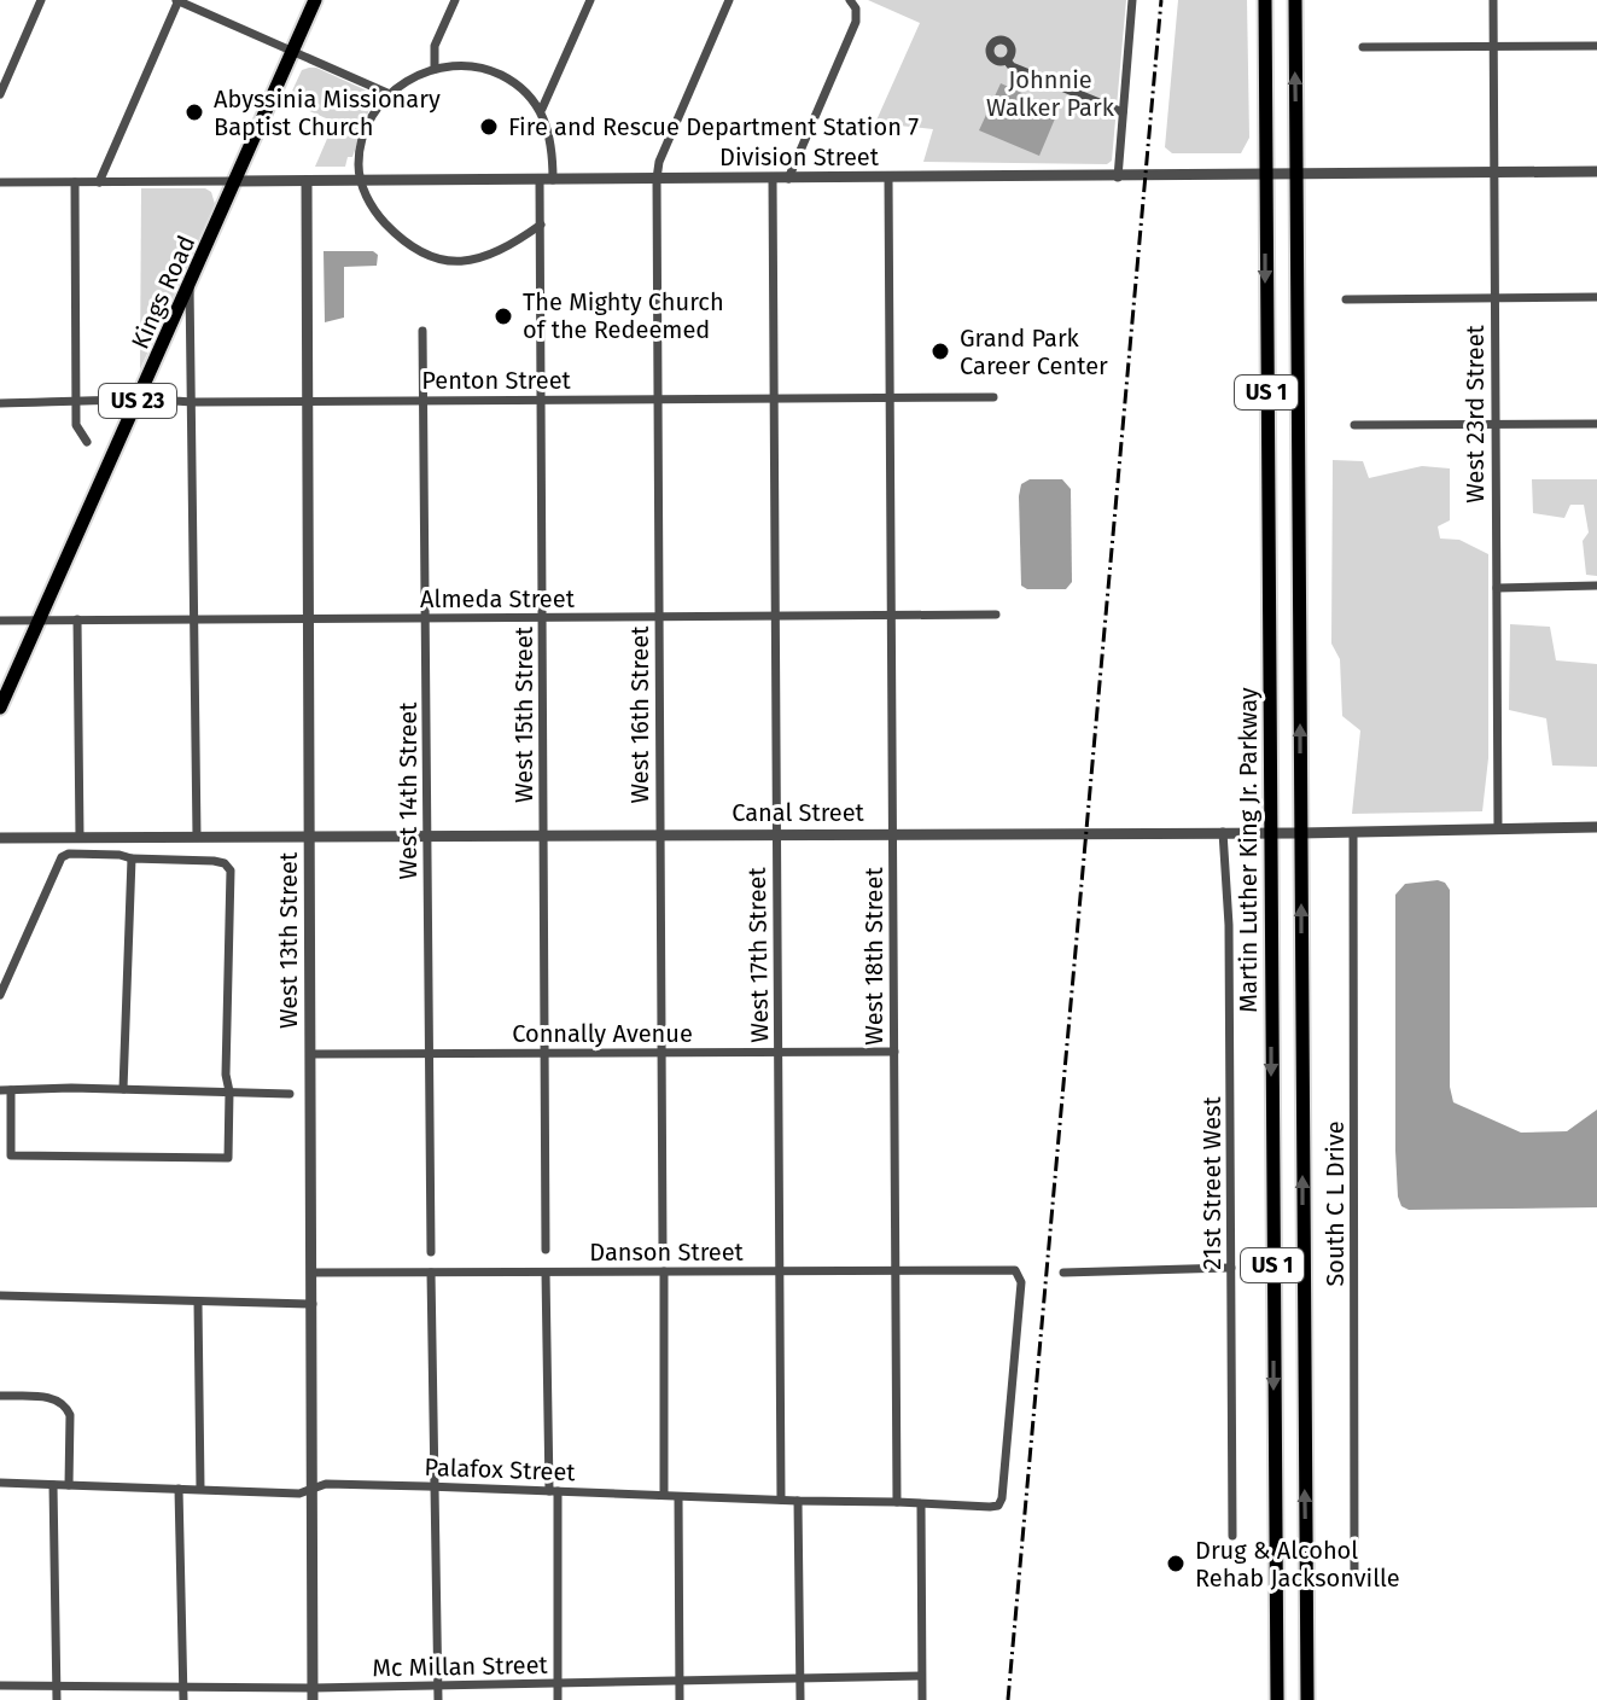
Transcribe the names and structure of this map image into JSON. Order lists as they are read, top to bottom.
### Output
{
  "streets": {
    "main road": [
      "Kings Road",
      "US 1",
      "US 23",
      "Martin Luther King Jr. Parkway"
    ],
    "street": [
      "Division Street",
      "Penton Street",
      "West 23rd Street",
      "Almeda Street",
      "West 15th Street",
      "West 16th Street",
      "West 14th Street",
      "Canal Street",
      "West 13th Street",
      "West 17th Street",
      "West 18th Street",
      "Connally Avenue",
      "21st Street West",
      "South C L Drive",
      "Danson Street",
      "Palafox Street",
      "Mc Millan Street"
    ]
  },
  "crossings": [
    ["Division Street", "Kings Road"],
    ["Division Street", "US 1"],
    ["Division Street", "West 23rd Street"],
    ["Division Street", "West 15th Street"],
    ["Division Street", "West 16th Street"],
    ["Division Street", "Martin Luther King Jr. Parkway"],
    ["Division Street", "West 13th Street"],
    ["Division Street", "West 17th Street"],
    ["Division Street", "West 18th Street"],
    ["Kings Road", "Penton Street"],
    ["Kings Road", "Almeda Street"],
    ["Penton Street", "West 15th Street"],
    ["Penton Street", "West 16th Street"],
    ["Penton Street", "West 14th Street"],
    ["Penton Street", "West 13th Street"],
    ["Penton Street", "West 17th Street"],
    ["Penton Street", "West 18th Street"],
    ["US 1", "Canal Street"],
    ["West 23rd Street", "Canal Street"],
    ["Almeda Street", "West 15th Street"],
    ["Almeda Street", "West 16th Street"],
    ["Almeda Street", "West 14th Street"],
    ["Almeda Street", "West 13th Street"],
    ["Almeda Street", "West 17th Street"],
    ["Almeda Street", "West 18th Street"],
    ["West 15th Street", "Canal Street"],
    ["West 15th Street", "Connally Avenue"],
    ["West 16th Street", "Canal Street"],
    ["West 16th Street", "Connally Avenue"],
    ["West 14th Street", "Canal Street"],
    ["West 14th Street", "Connally Avenue"],
    ["Canal Street", "Martin Luther King Jr. Parkway"],
    ["Canal Street", "West 13th Street"],
    ["Canal Street", "West 17th Street"],
    ["Canal Street", "West 18th Street"],
    ["Canal Street", "21st Street West"],
    ["Canal Street", "South C L Drive"],
    ["West 13th Street", "Connally Avenue"],
    ["West 13th Street", "Danson Street"],
    ["West 13th Street", "Palafox Street"],
    ["West 13th Street", "Mc Millan Street"],
    ["West 17th Street", "Connally Avenue"],
    ["West 17th Street", "Danson Street"],
    ["West 17th Street", "Palafox Street"],
    ["West 18th Street", "Connally Avenue"],
    ["West 18th Street", "Danson Street"],
    ["West 18th Street", "Palafox Street"],
    ["Danson Street", "Palafox Street"]
  ],
  "parks": ["Johnnie Walker Park"],
  "places": [
    "Abyssinia Missionary Baptist Church",
    "Fire and Rescue Department Station 7",
    "The Mighty Church of the Redeemed",
    "Grand Park Career Center",
    "Drug & Alcohol Rehab Jacksonville"
  ]
}
